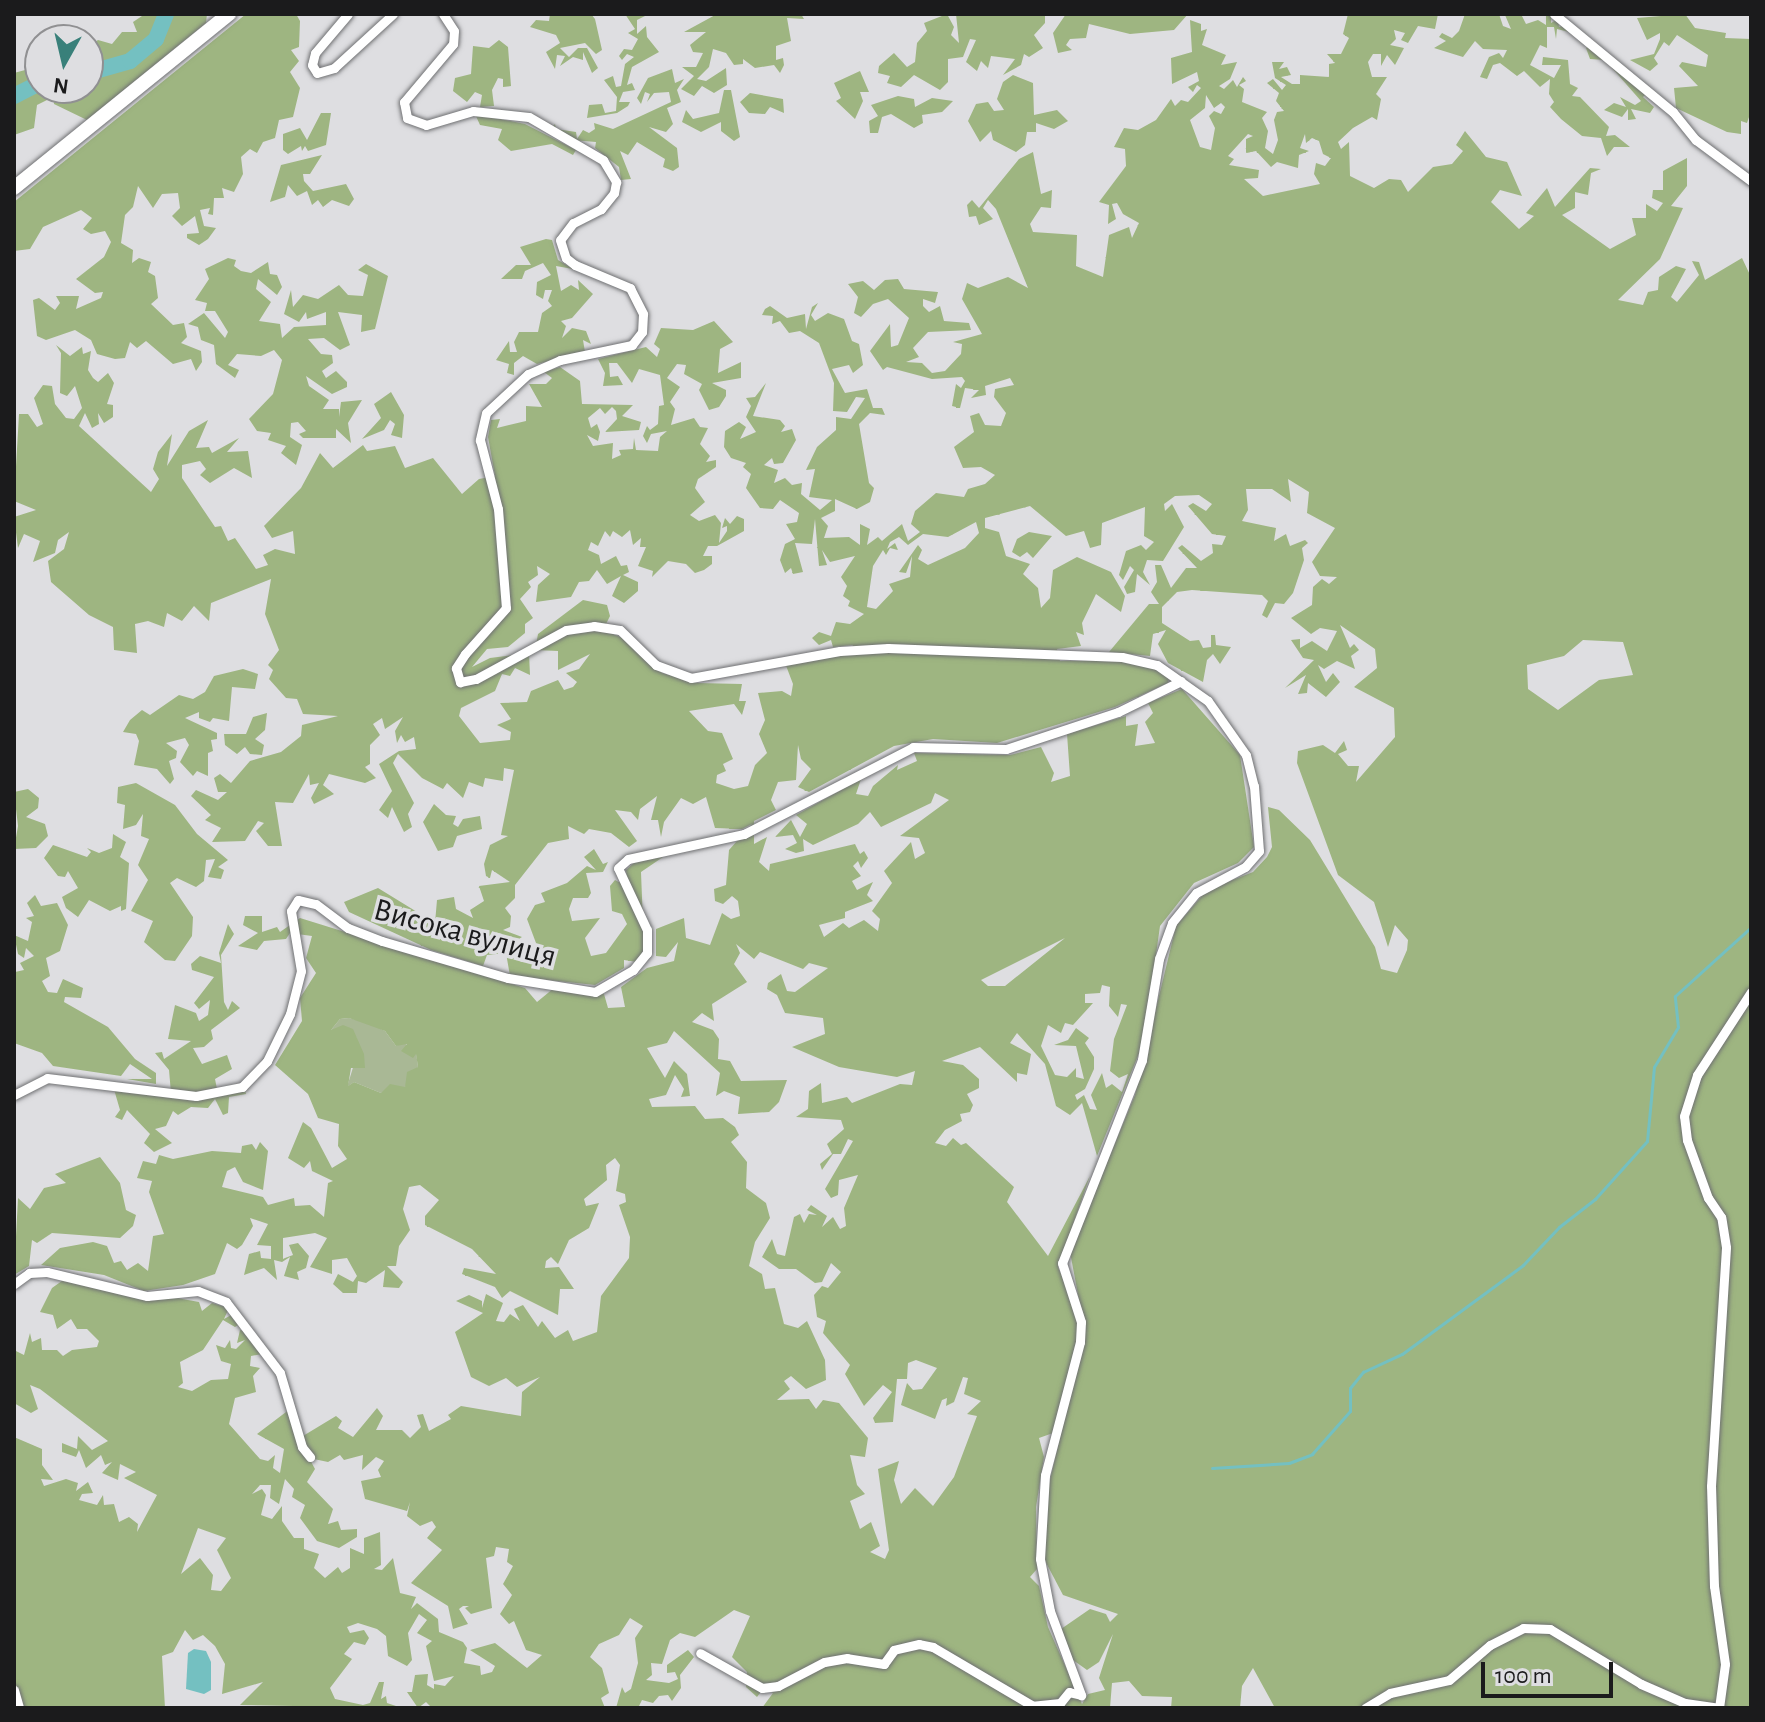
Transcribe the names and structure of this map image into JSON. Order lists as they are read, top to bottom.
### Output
{
  "streets": {
    "street": ["Висока вулиця"]
  },
  "scale_bar": "100 m",
  "north": "bottom"
}
